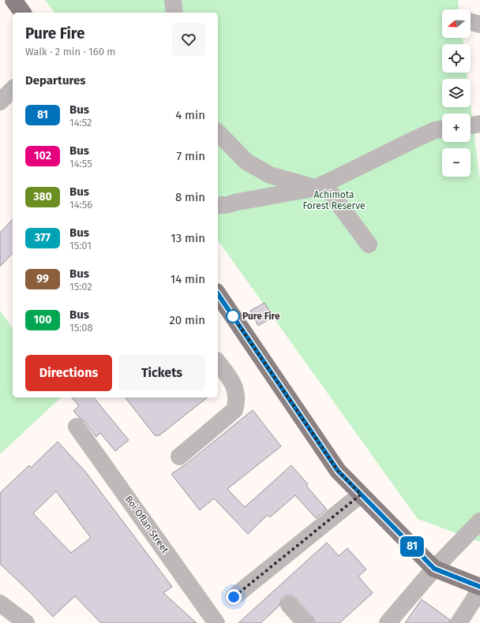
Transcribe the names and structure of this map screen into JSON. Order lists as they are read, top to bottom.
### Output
{
  "streets": {
    "street": ["Boi Oflan Street"]
  },
  "parks": ["Achimota Forest Reserve"],
  "places": ["Pure Fire"],
  "lines": ["bus line 81"],
  "north": "left",
  "page": {
    "on_map": "81",
    "map_buttons": ["+", "−"],
    "heading": [
      ["Pure Fire", "Walk · 2 min · 160 m"],
      "Departures"
    ],
    "list": [
      {
        "mark": "81",
        "name": "Bus",
        "note": "14:52",
        "value": "4 min"
      },
      {
        "mark": "102",
        "name": "Bus",
        "note": "14:55",
        "value": "7 min"
      },
      {
        "mark": "380",
        "name": "Bus",
        "note": "14:56",
        "value": "8 min"
      },
      {
        "mark": "377",
        "name": "Bus",
        "note": "15:01",
        "value": "13 min"
      },
      {
        "mark": "99",
        "name": "Bus",
        "note": "15:02",
        "value": "14 min"
      },
      {
        "mark": "100",
        "name": "Bus",
        "note": "15:08",
        "value": "20 min"
      }
    ],
    "buttons": ["Directions", "Tickets"]
  }
}
